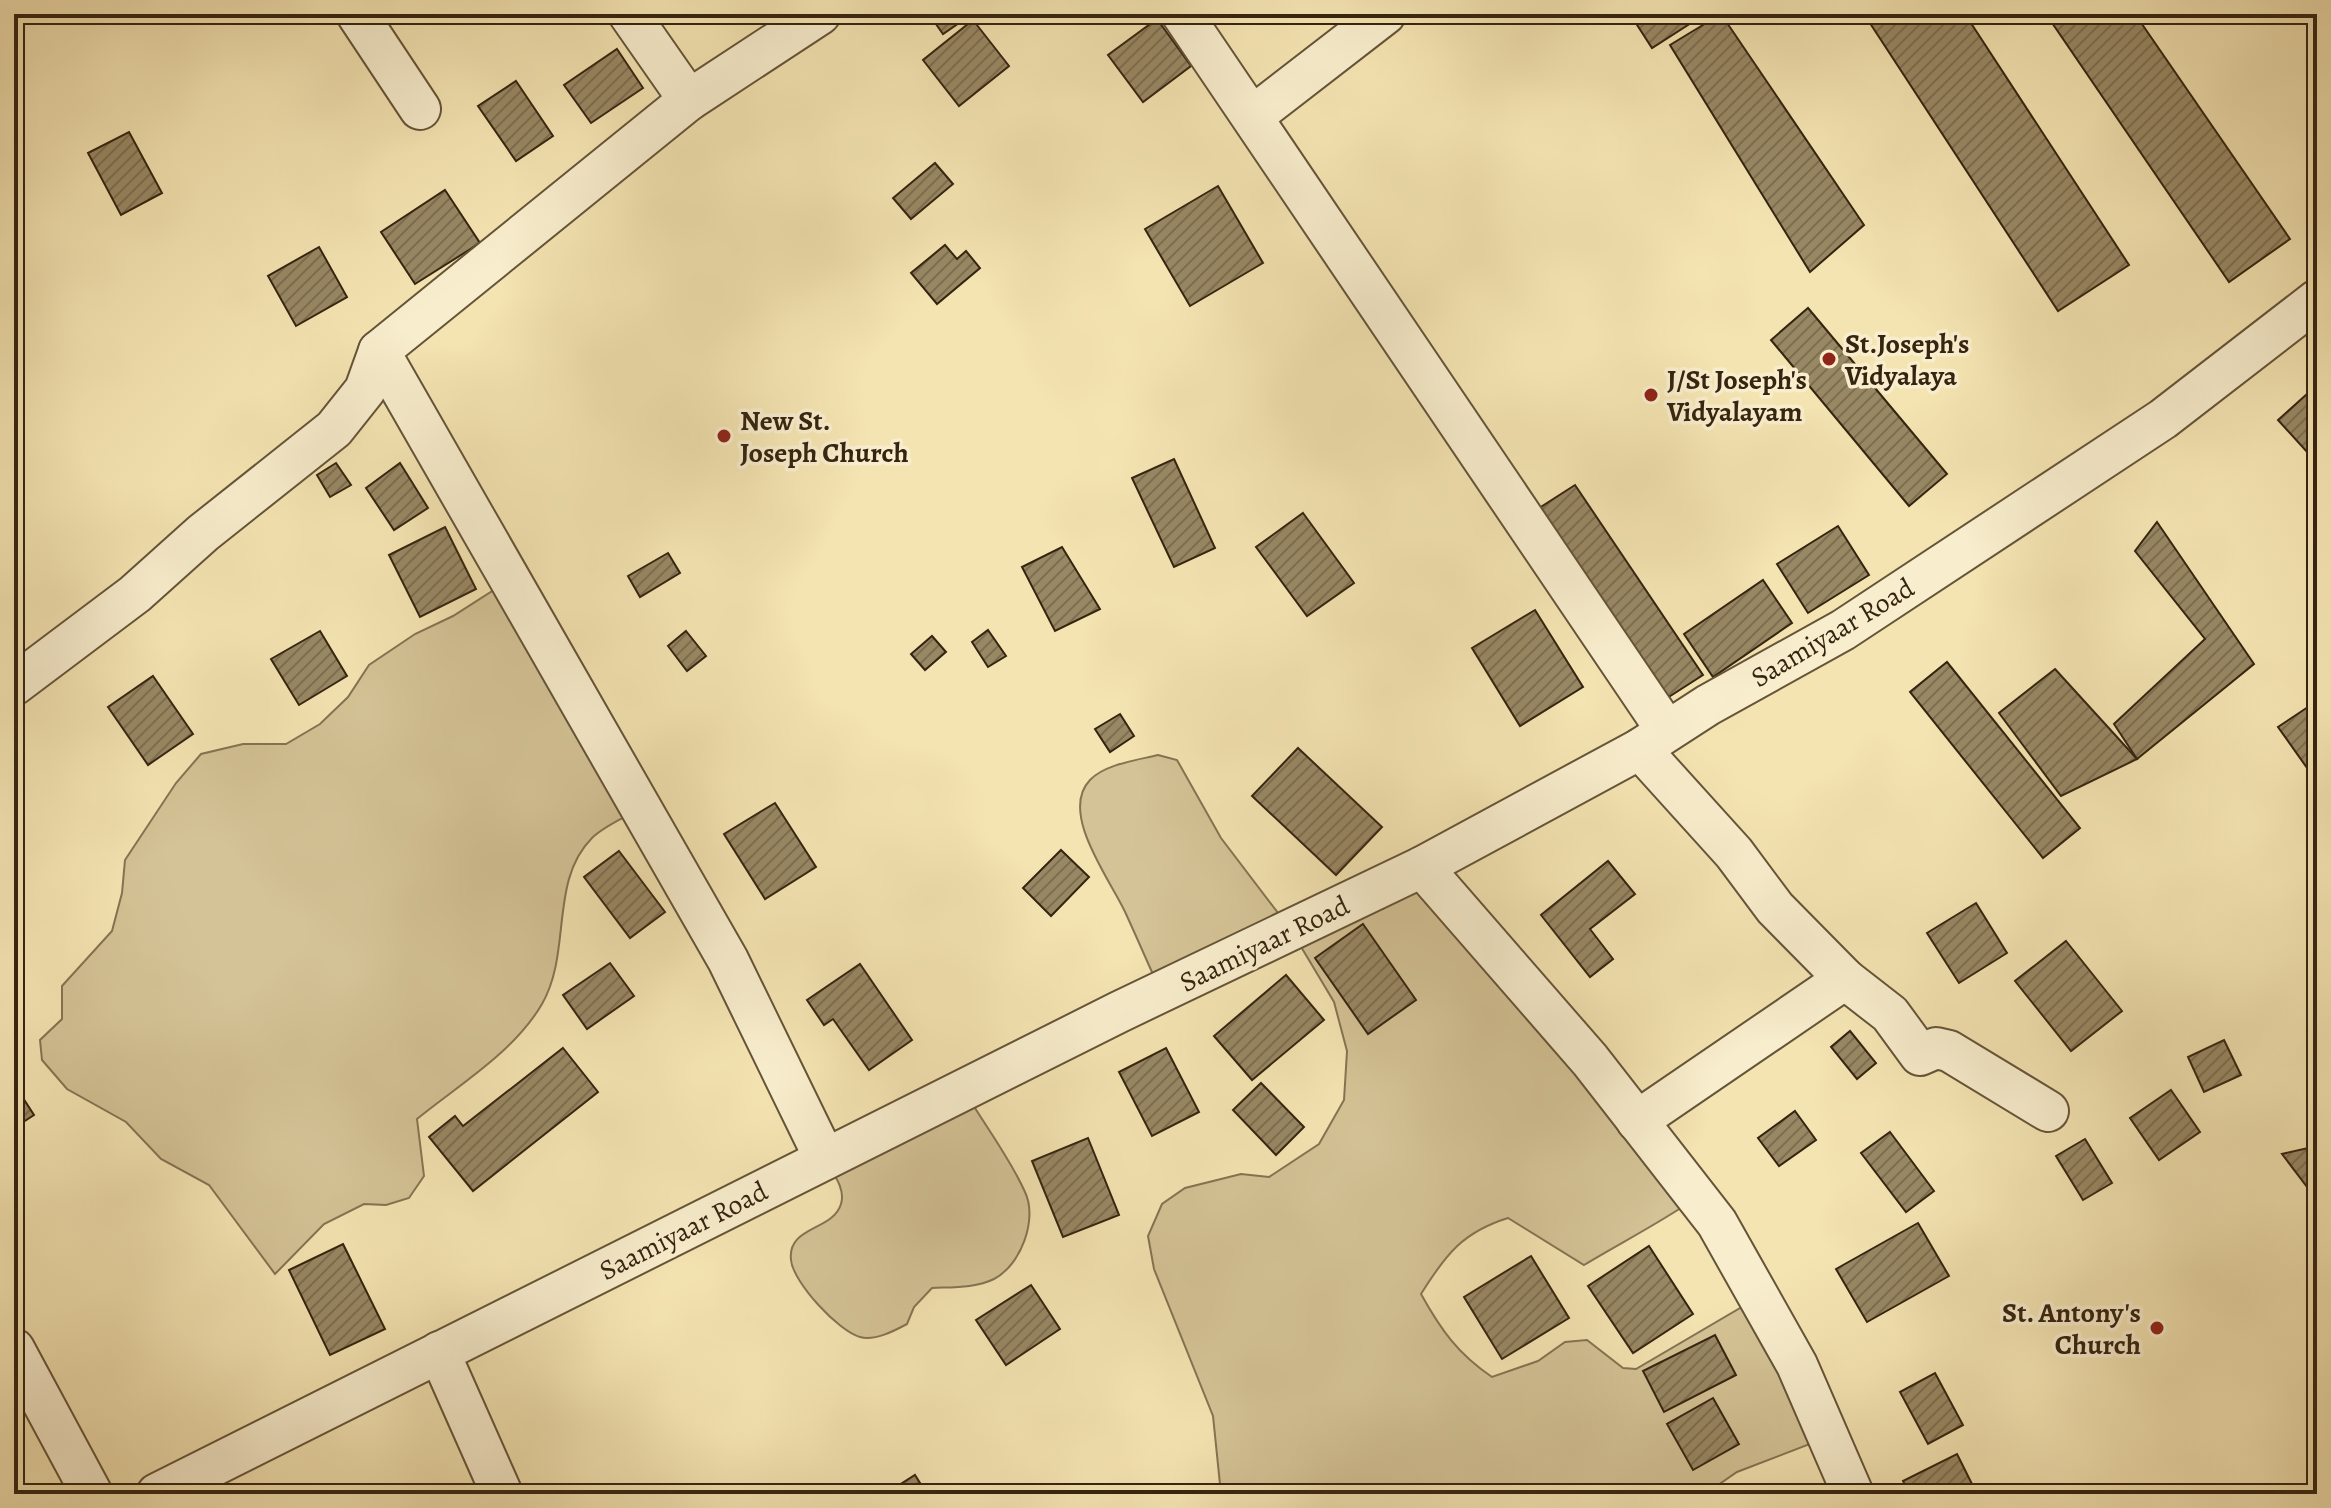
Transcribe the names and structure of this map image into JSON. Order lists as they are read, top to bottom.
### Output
{
  "streets": {
    "street": ["Saamiyaar Road"]
  },
  "places": [
    "St.Joseph's Vidyalaya",
    "J/St Joseph's Vidyalayam",
    "New St. Joseph Church",
    "St. Antony's Church"
  ]
}
